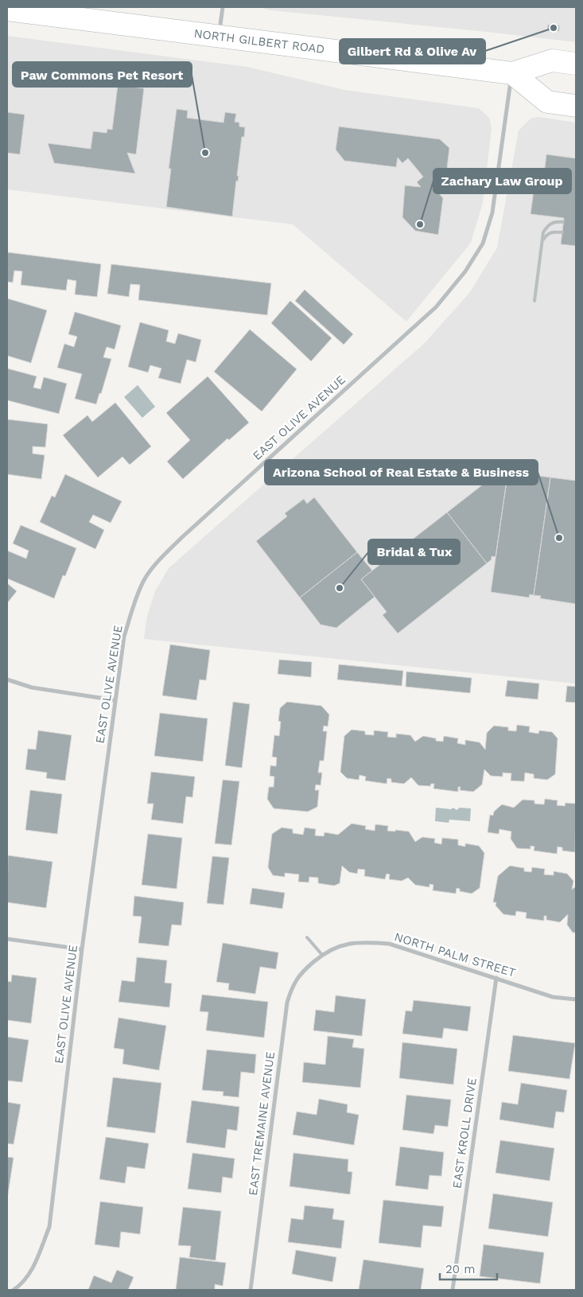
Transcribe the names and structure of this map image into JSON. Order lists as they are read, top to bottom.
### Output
{
  "streets": {
    "main road": ["NORTH GILBERT ROAD"],
    "street": [
      "EAST OLIVE AVENUE",
      "NORTH PALM STREET",
      "EAST TREMAINE AVENUE",
      "EAST KROLL DRIVE"
    ]
  },
  "crossings": [
    ["NORTH GILBERT ROAD", "EAST OLIVE AVENUE"],
    ["NORTH PALM STREET", "EAST TREMAINE AVENUE"],
    ["NORTH PALM STREET", "EAST KROLL DRIVE"]
  ],
  "places": [
    "Gilbert Rd & Olive Av",
    "Paw Commons Pet Resort",
    "Zachary Law Group",
    "Arizona School of Real Estate & Business",
    "Bridal & Tux"
  ],
  "scale_bar": "20 m"
}
